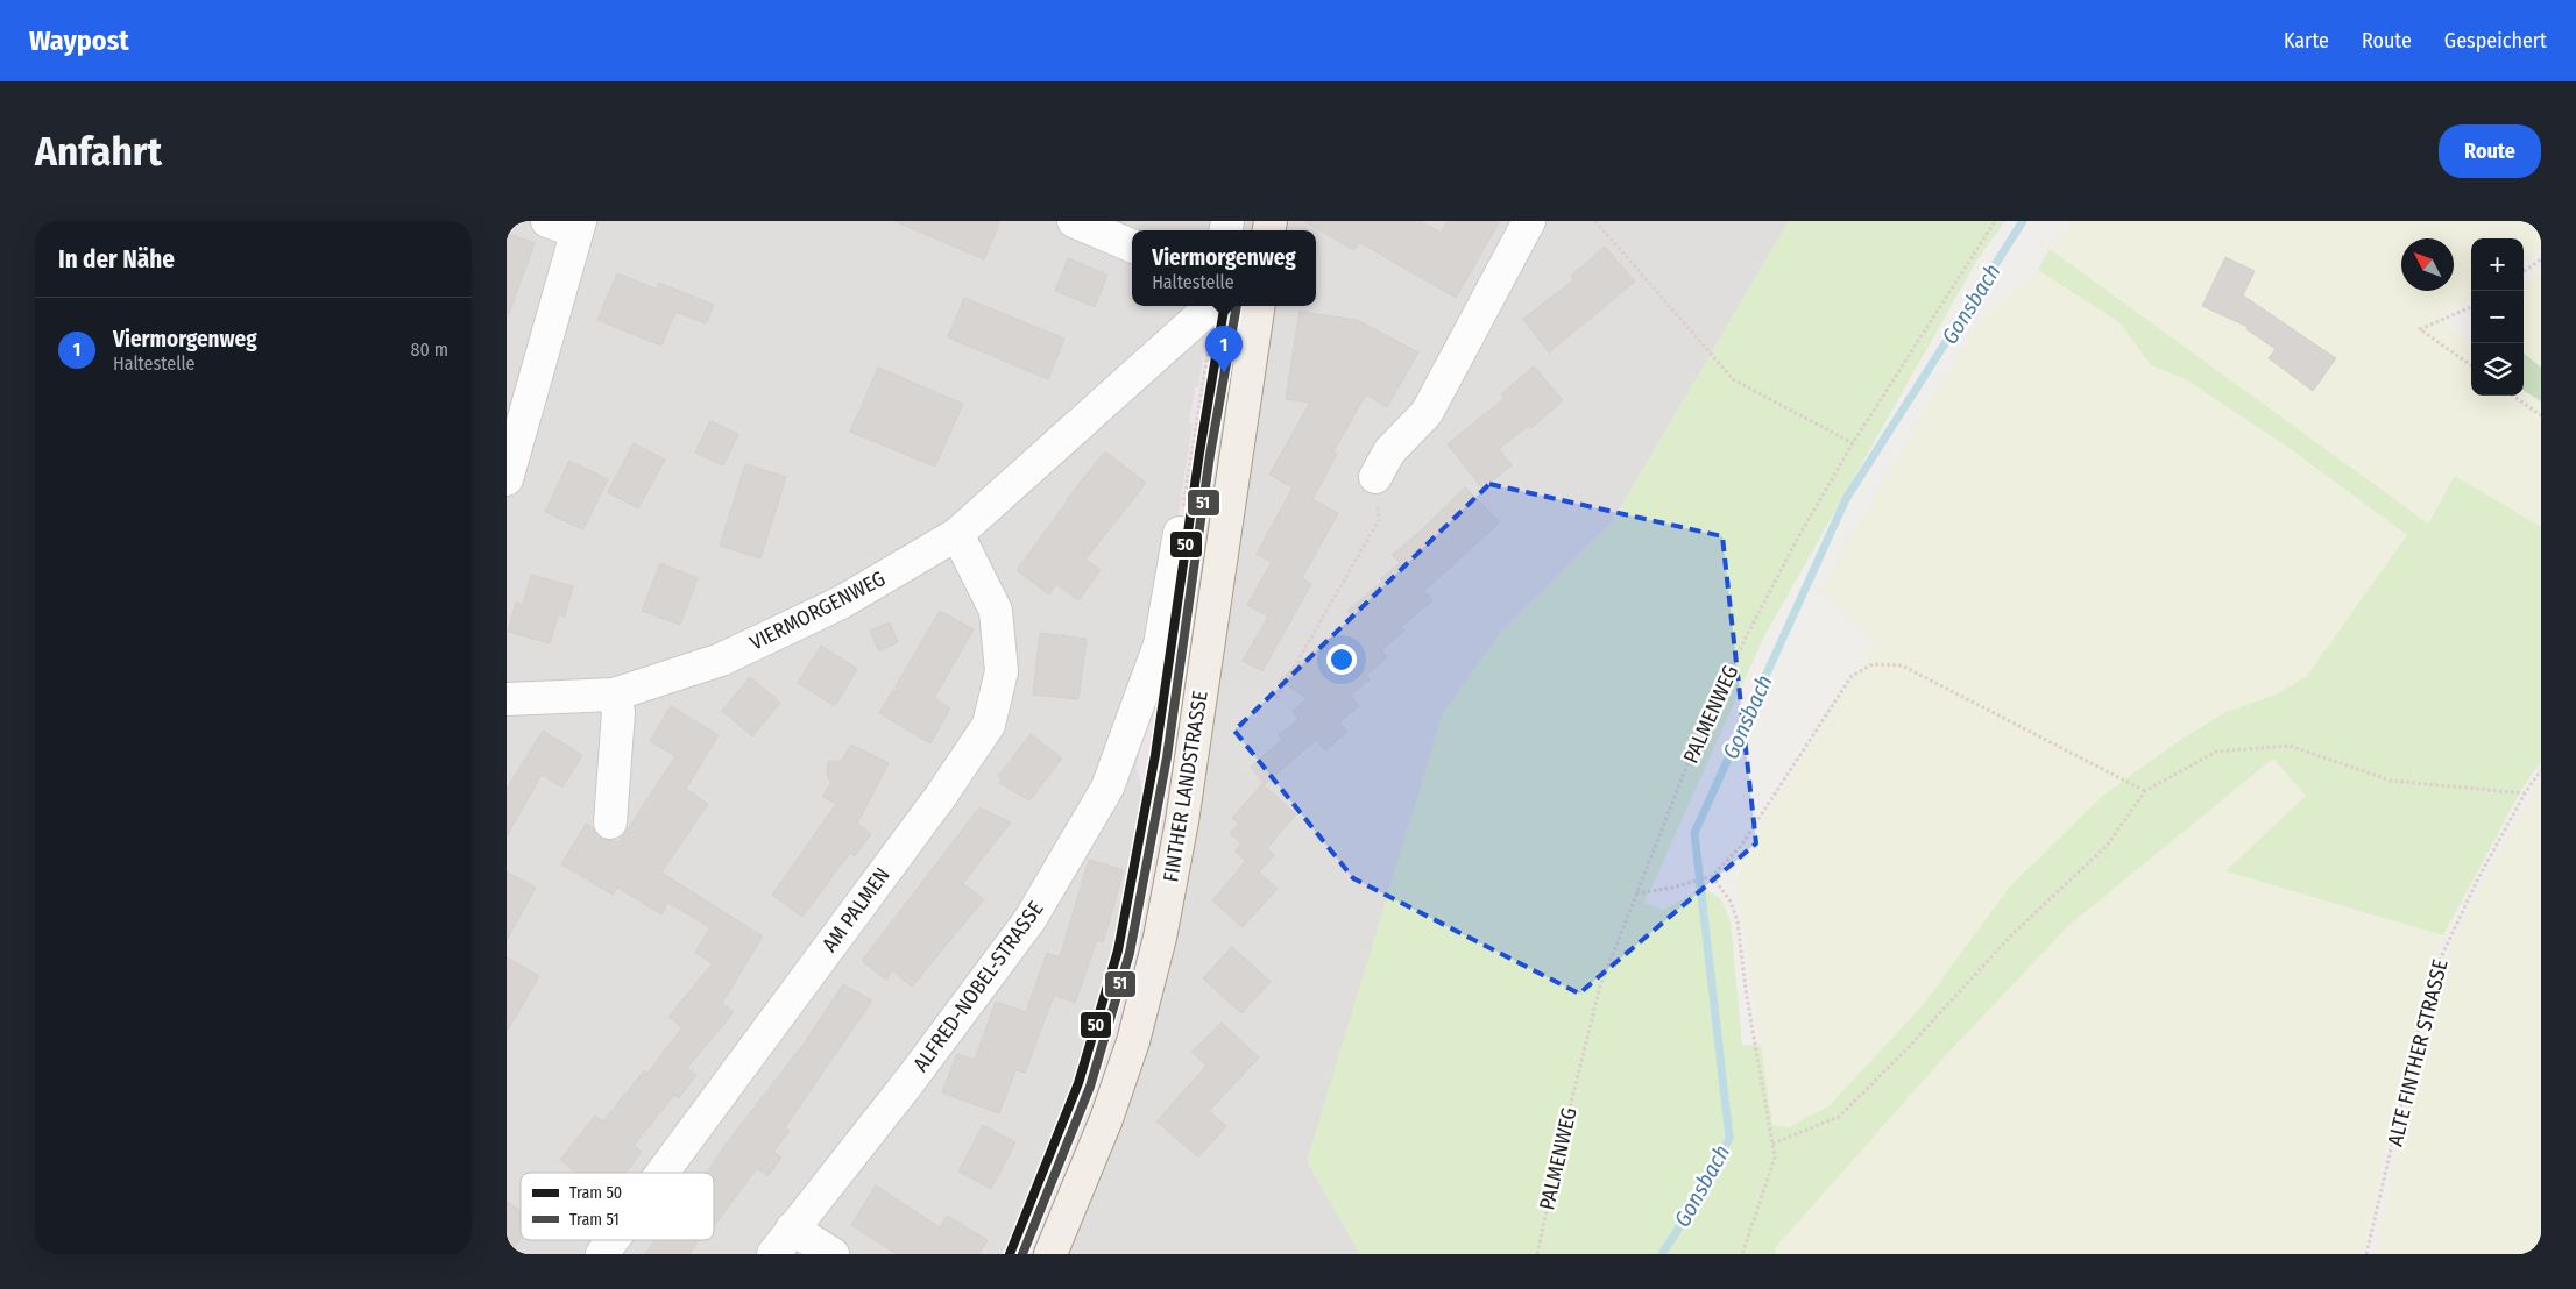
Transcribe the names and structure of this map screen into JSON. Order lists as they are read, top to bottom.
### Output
{
  "streets": {
    "main road": ["FINTHER LANDSTRASSE"],
    "street": ["VIERMORGENWEG", "AM PALMEN", "ALFRED-NOBEL-STRASSE"],
    "path": ["PALMENWEG", "ALTE FINTHER STRASSE"]
  },
  "crossings": [
    ["VIERMORGENWEG", "AM PALMEN"]
  ],
  "water": ["Gonsbach"],
  "lines": ["tram line 50", "tram line 51"],
  "legend": ["Tram 50", "Tram 51"],
  "north": "top left",
  "page": {
    "header": "Waypost",
    "nav": ["Karte", "Route", "Gespeichert"],
    "buttons": "Route",
    "title": "Anfahrt",
    "heading": "In der Nähe",
    "popup": ["Viermorgenweg", "Haltestelle"],
    "map_buttons": ["+", "−"],
    "list": [
      {
        "mark": "1",
        "name": "Viermorgenweg",
        "note": "Haltestelle",
        "value": "80 m"
      }
    ],
    "pins": "1"
  }
}
